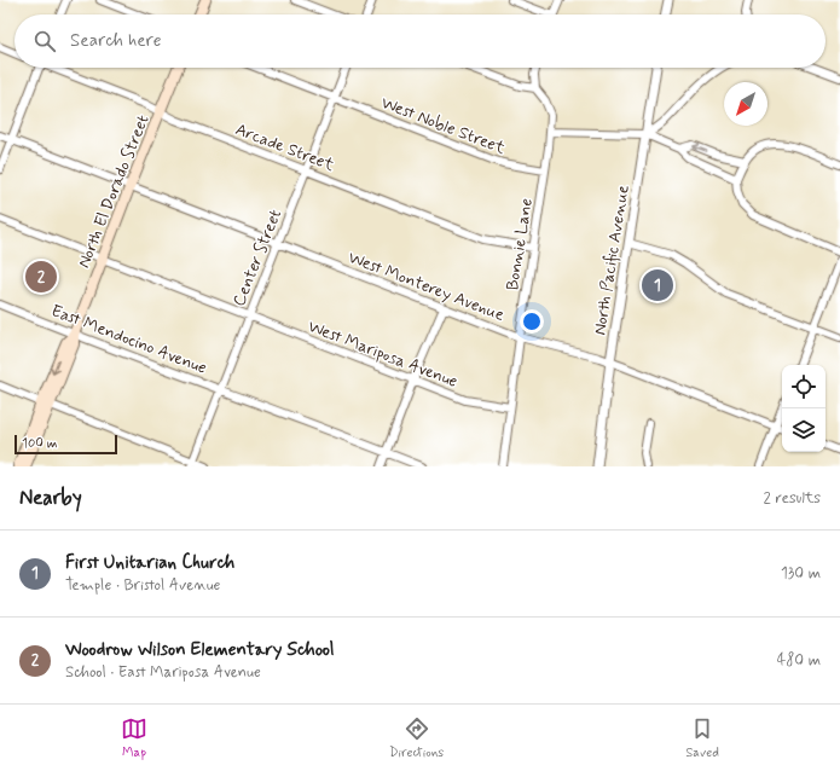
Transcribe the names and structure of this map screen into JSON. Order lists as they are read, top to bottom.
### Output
{
  "streets": {
    "main road": ["North El Dorado Street"],
    "street": [
      "West Noble Street",
      "Arcade Street",
      "Bonnie Lane",
      "Center Street",
      "North Pacific Avenue",
      "West Monterey Avenue",
      "East Mendocino Avenue",
      "West Mariposa Avenue"
    ]
  },
  "crossings": [
    ["West Noble Street", "Bonnie Lane"],
    ["West Noble Street", "Center Street"],
    ["Arcade Street", "North El Dorado Street"],
    ["Arcade Street", "Bonnie Lane"],
    ["Arcade Street", "Center Street"],
    ["North El Dorado Street", "West Monterey Avenue"],
    ["North El Dorado Street", "East Mendocino Avenue"],
    ["North El Dorado Street", "West Mariposa Avenue"],
    ["Bonnie Lane", "West Monterey Avenue"],
    ["Bonnie Lane", "West Mariposa Avenue"],
    ["Center Street", "West Monterey Avenue"],
    ["Center Street", "East Mendocino Avenue"],
    ["Center Street", "West Mariposa Avenue"],
    ["North Pacific Avenue", "West Monterey Avenue"]
  ],
  "scale_bar": "100 m",
  "north": "bottom left",
  "page": {
    "search": "Search here",
    "pins": ["2", "1"],
    "scale": "100 m",
    "heading": ["Nearby", "2 results"],
    "list": [
      {
        "mark": "1",
        "name": "First Unitarian Church",
        "note": "Temple · Bristol Avenue",
        "value": "130 m"
      },
      {
        "mark": "2",
        "name": "Woodrow Wilson Elementary School",
        "note": "School · East Mariposa Avenue",
        "value": "480 m"
      }
    ],
    "nav": ["Map", "Directions", "Saved"]
  }
}
